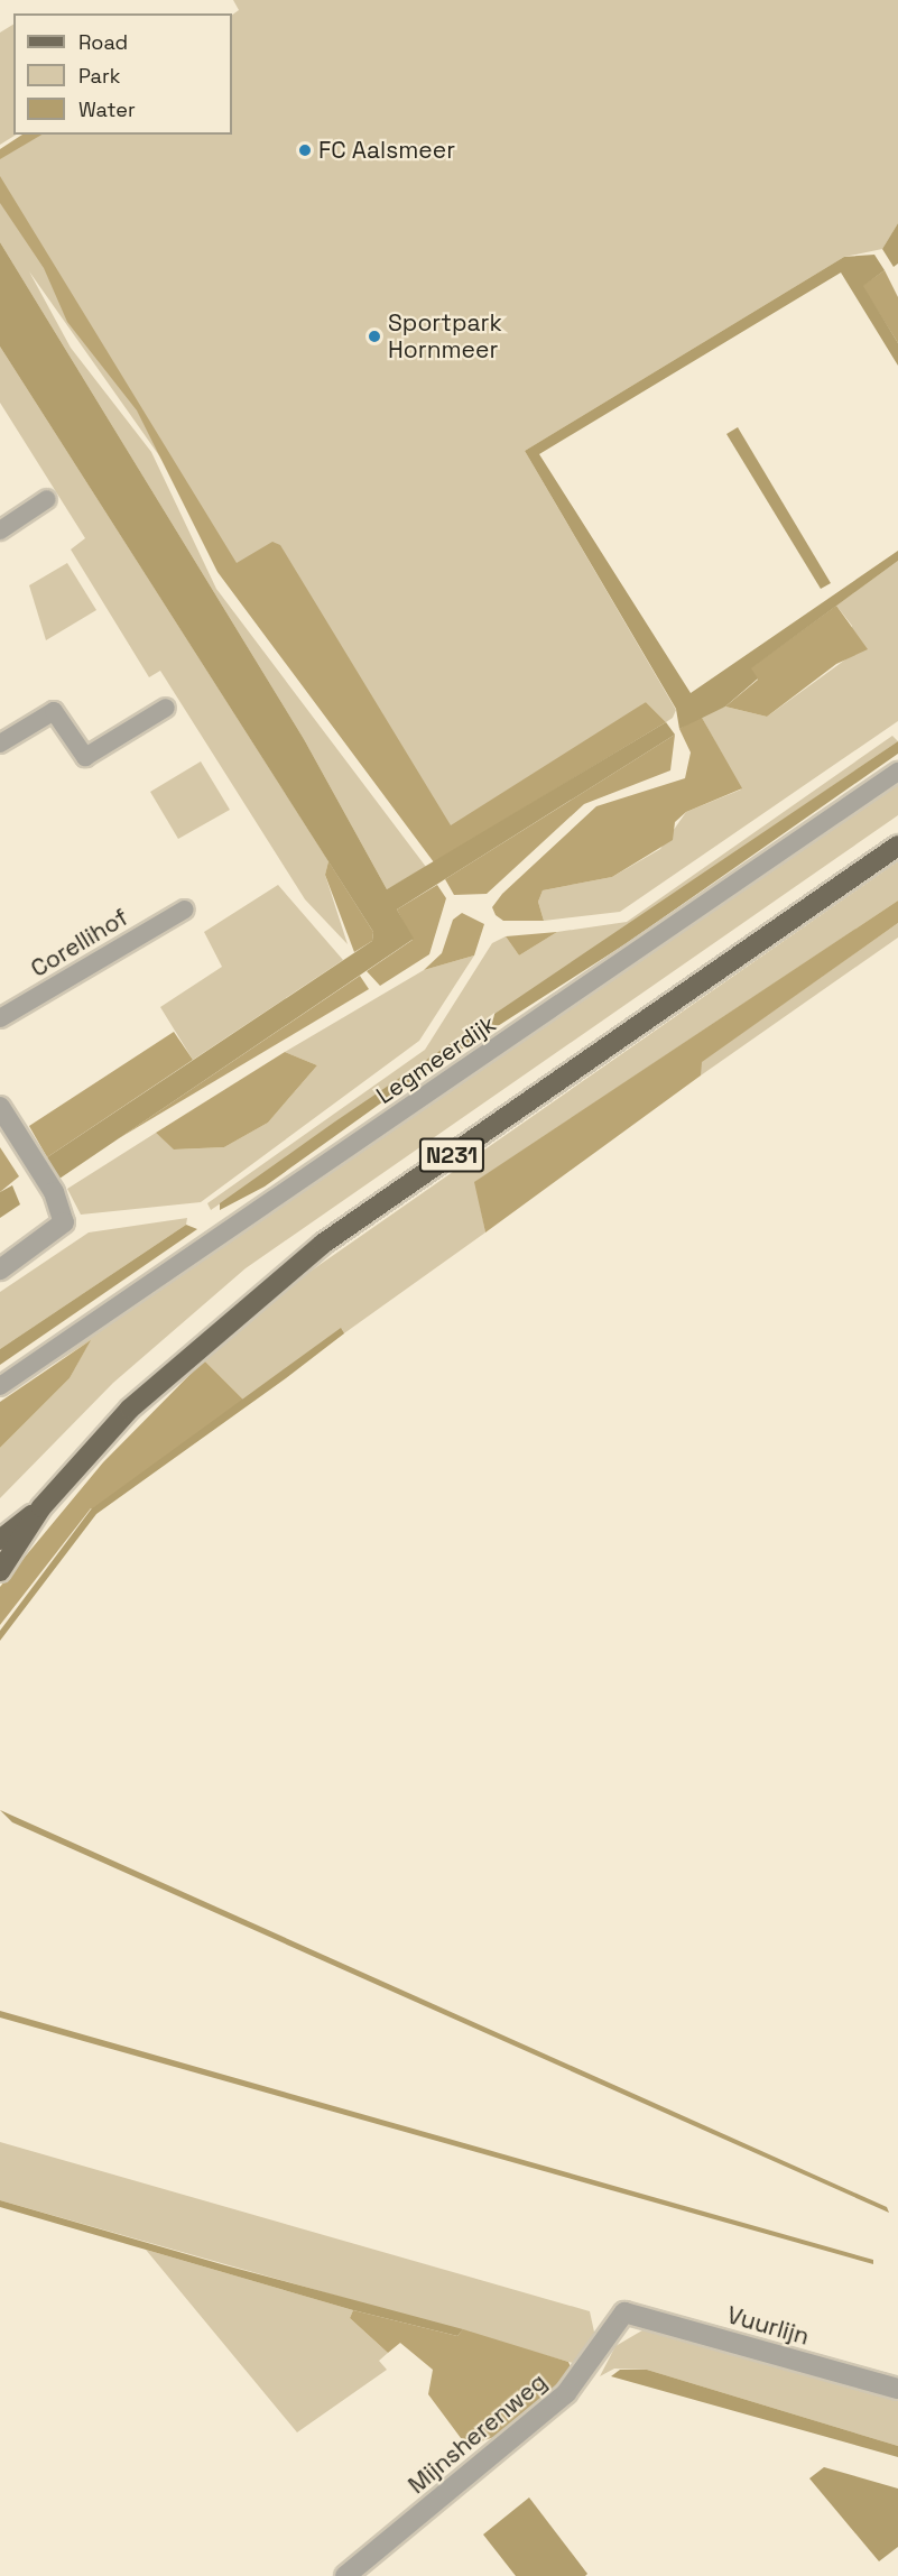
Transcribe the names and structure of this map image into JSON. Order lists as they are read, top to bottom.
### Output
{
  "streets": {
    "main road": ["N231"],
    "street": [
      "Corellihof",
      "Legmeerdijk",
      "Vuurlijn",
      "Mijnsherenweg"
    ]
  },
  "crossings": [
    ["Vuurlijn", "Mijnsherenweg"]
  ],
  "places": ["FC Aalsmeer", "Sportpark Hornmeer"],
  "legend": ["Road", "Park", "Water"]
}
